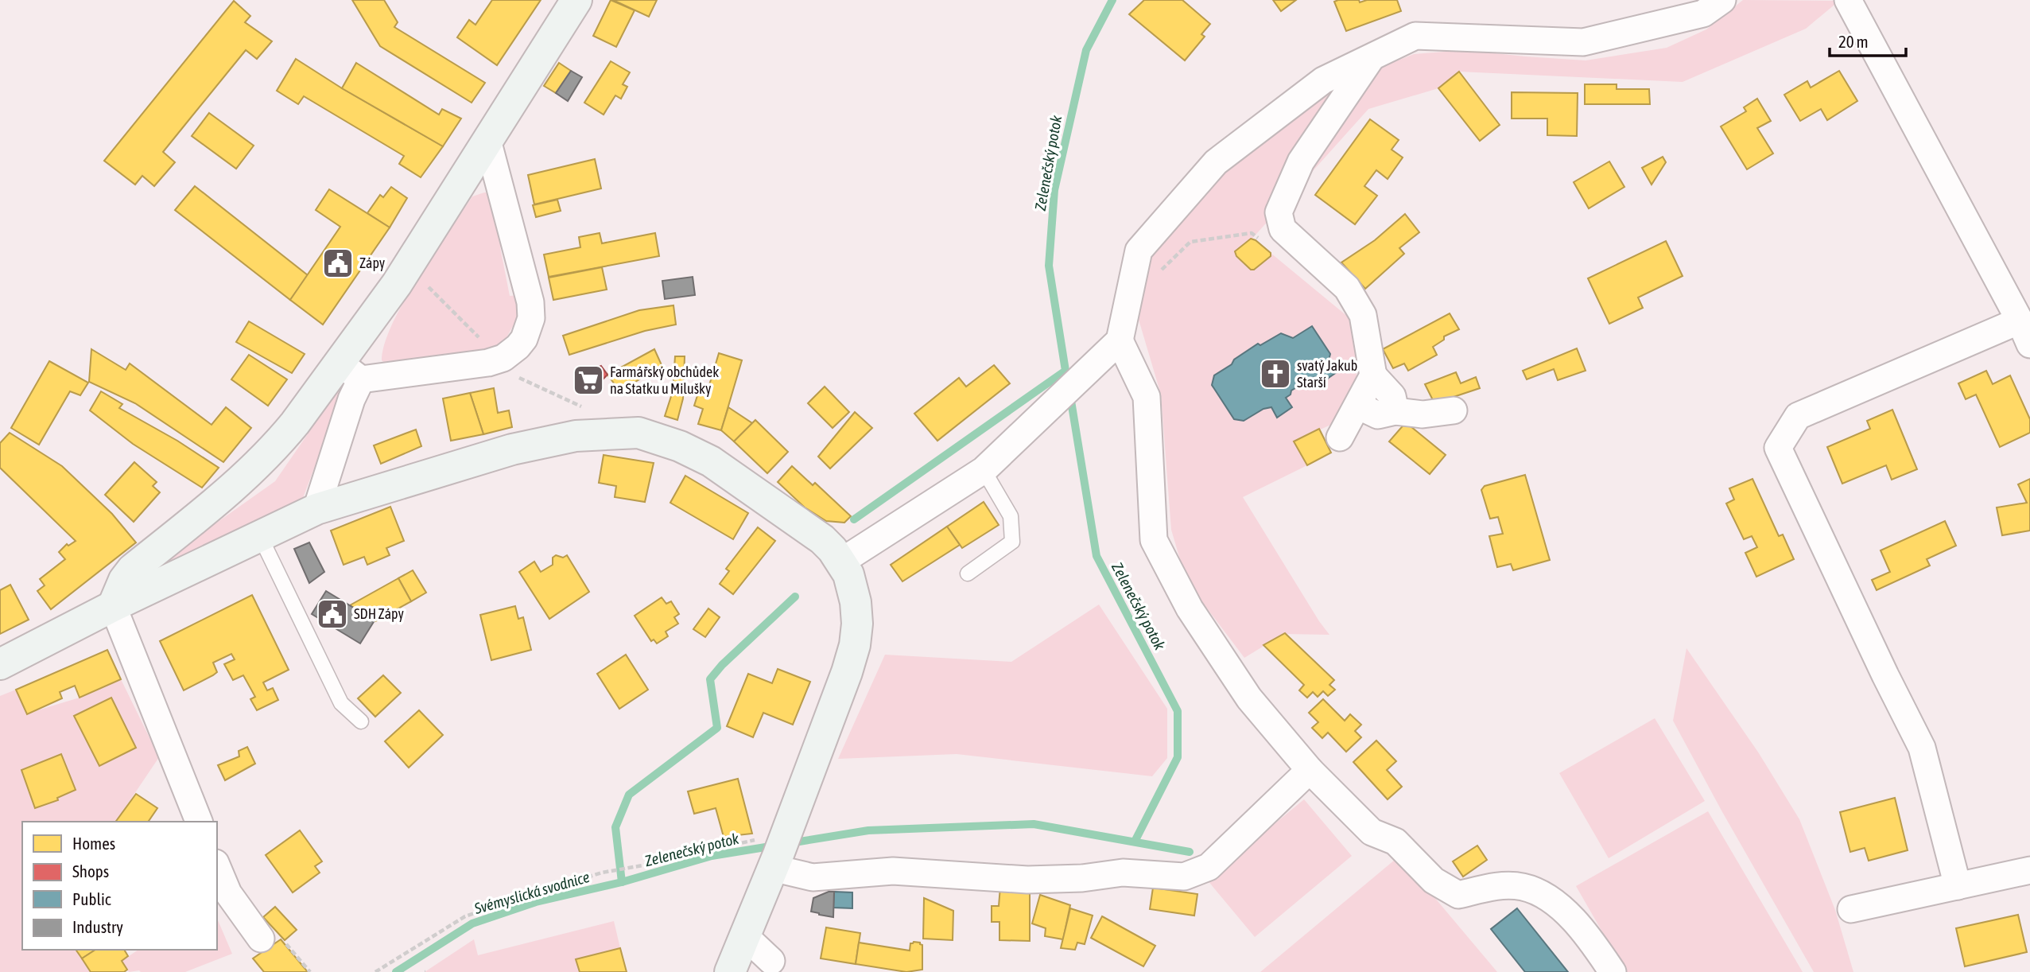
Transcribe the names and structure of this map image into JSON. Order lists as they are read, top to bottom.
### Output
{
  "water": ["Zelenečský potok", "Svémyslická svodnice"],
  "places": {
    "public building": ["Zápy", "SDH Zápy"],
    "church": ["svatý Jakub Starší"],
    "supermarket": ["Farmářský obchůdek na Statku u Milušky"]
  },
  "legend": [
    "Homes",
    "Shops",
    "Public",
    "Industry"
  ],
  "scale_bar": "20 m"
}
